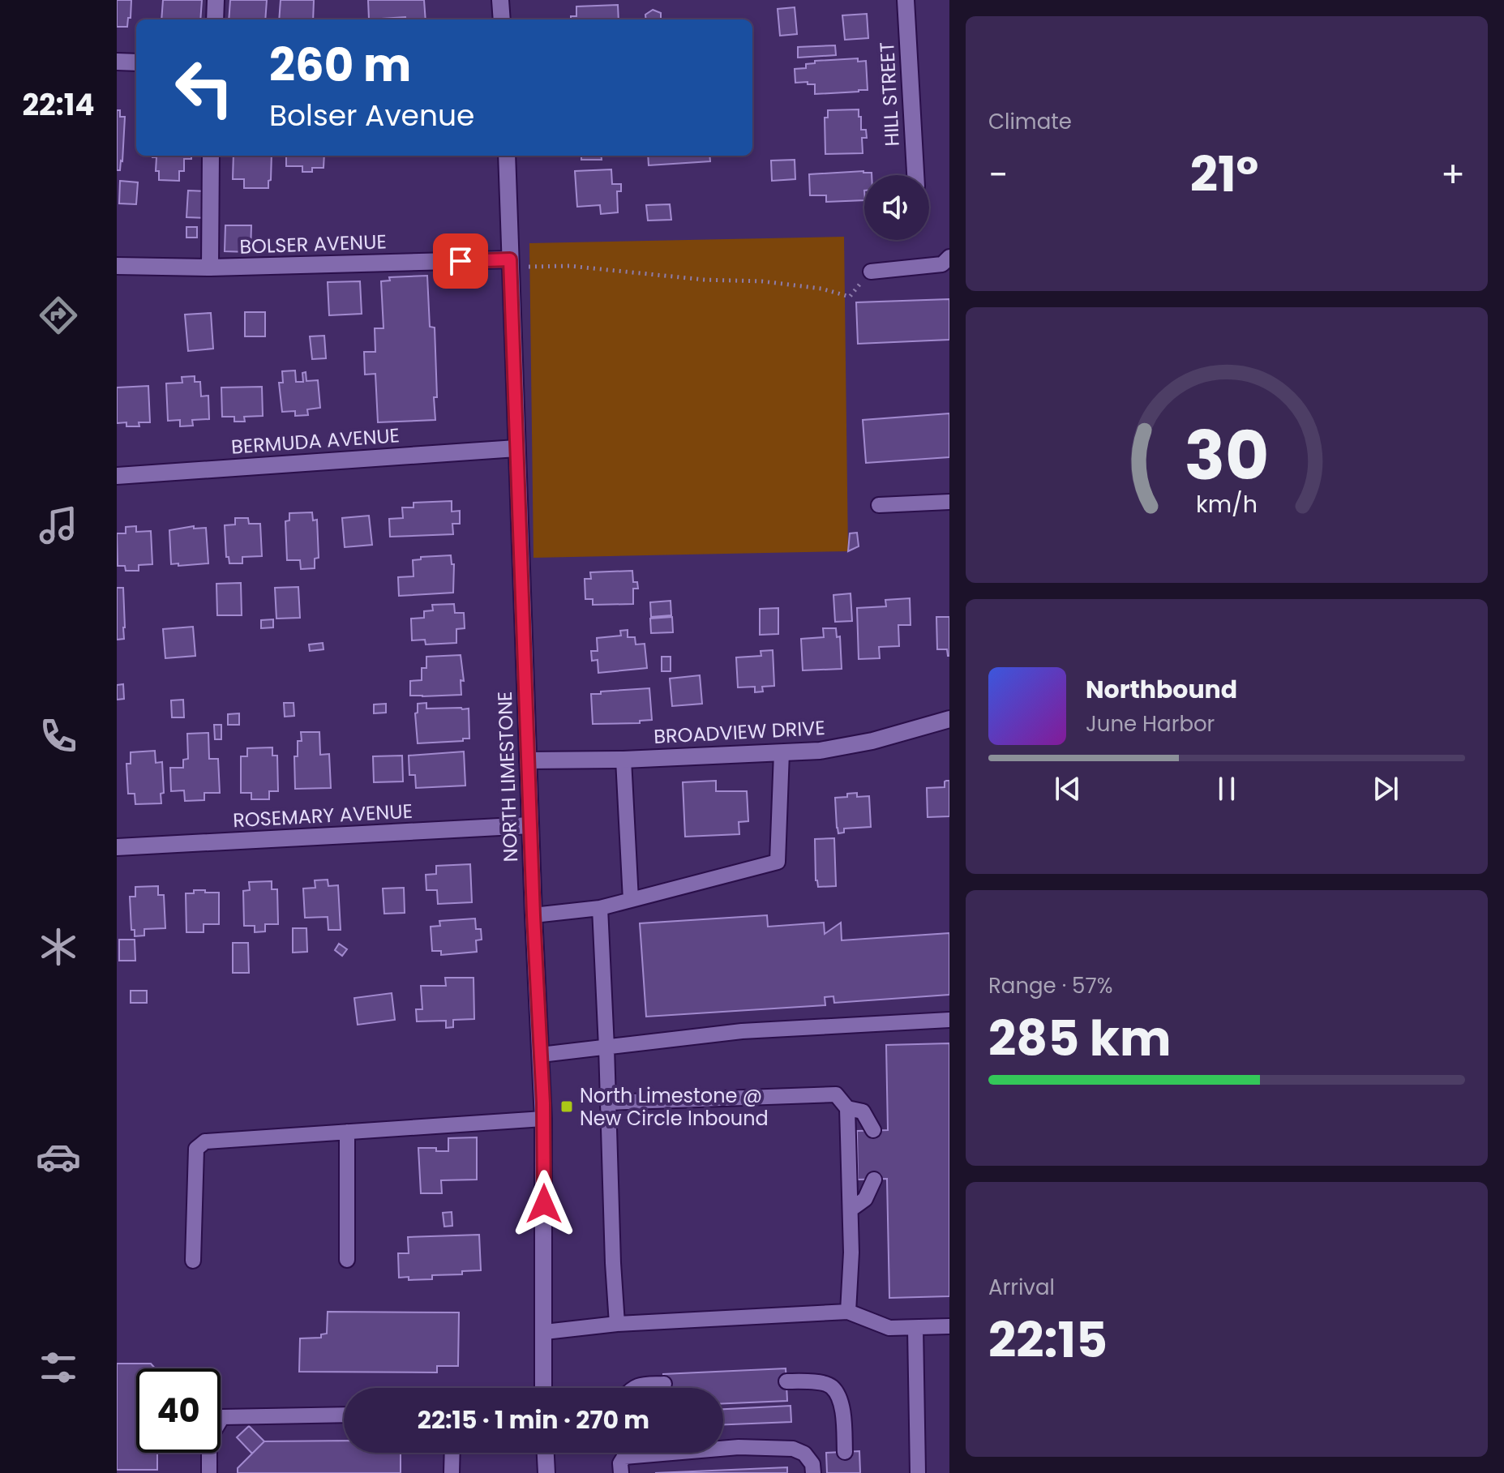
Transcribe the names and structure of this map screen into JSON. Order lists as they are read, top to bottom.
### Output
{
  "streets": {
    "street": [
      "HILL STREET",
      "BOLSER AVENUE",
      "BERMUDA AVENUE",
      "BROADVIEW DRIVE",
      "NORTH LIMESTONE",
      "ROSEMARY AVENUE"
    ]
  },
  "crossings": [
    ["BOLSER AVENUE", "NORTH LIMESTONE"],
    ["BERMUDA AVENUE", "NORTH LIMESTONE"],
    ["BROADVIEW DRIVE", "NORTH LIMESTONE"],
    ["NORTH LIMESTONE", "ROSEMARY AVENUE"]
  ],
  "places": {
    "transit": ["North Limestone @ New Circle Inbound"]
  },
  "page": {
    "tabs": "22:14",
    "tile": [
      "Climate",
      ["Range · 57%", "285 km"],
      ["Arrival", "22:15"]
    ],
    "turn": ["260 m", "Bolser Avenue"],
    "heat": ["−", "21°", "+"],
    "song": ["Northbound", "June Harbor"],
    "limit": "40",
    "trip": "22:15 · 1 min · 270 m",
    "gauge": ["30", "km/h"]
  }
}
